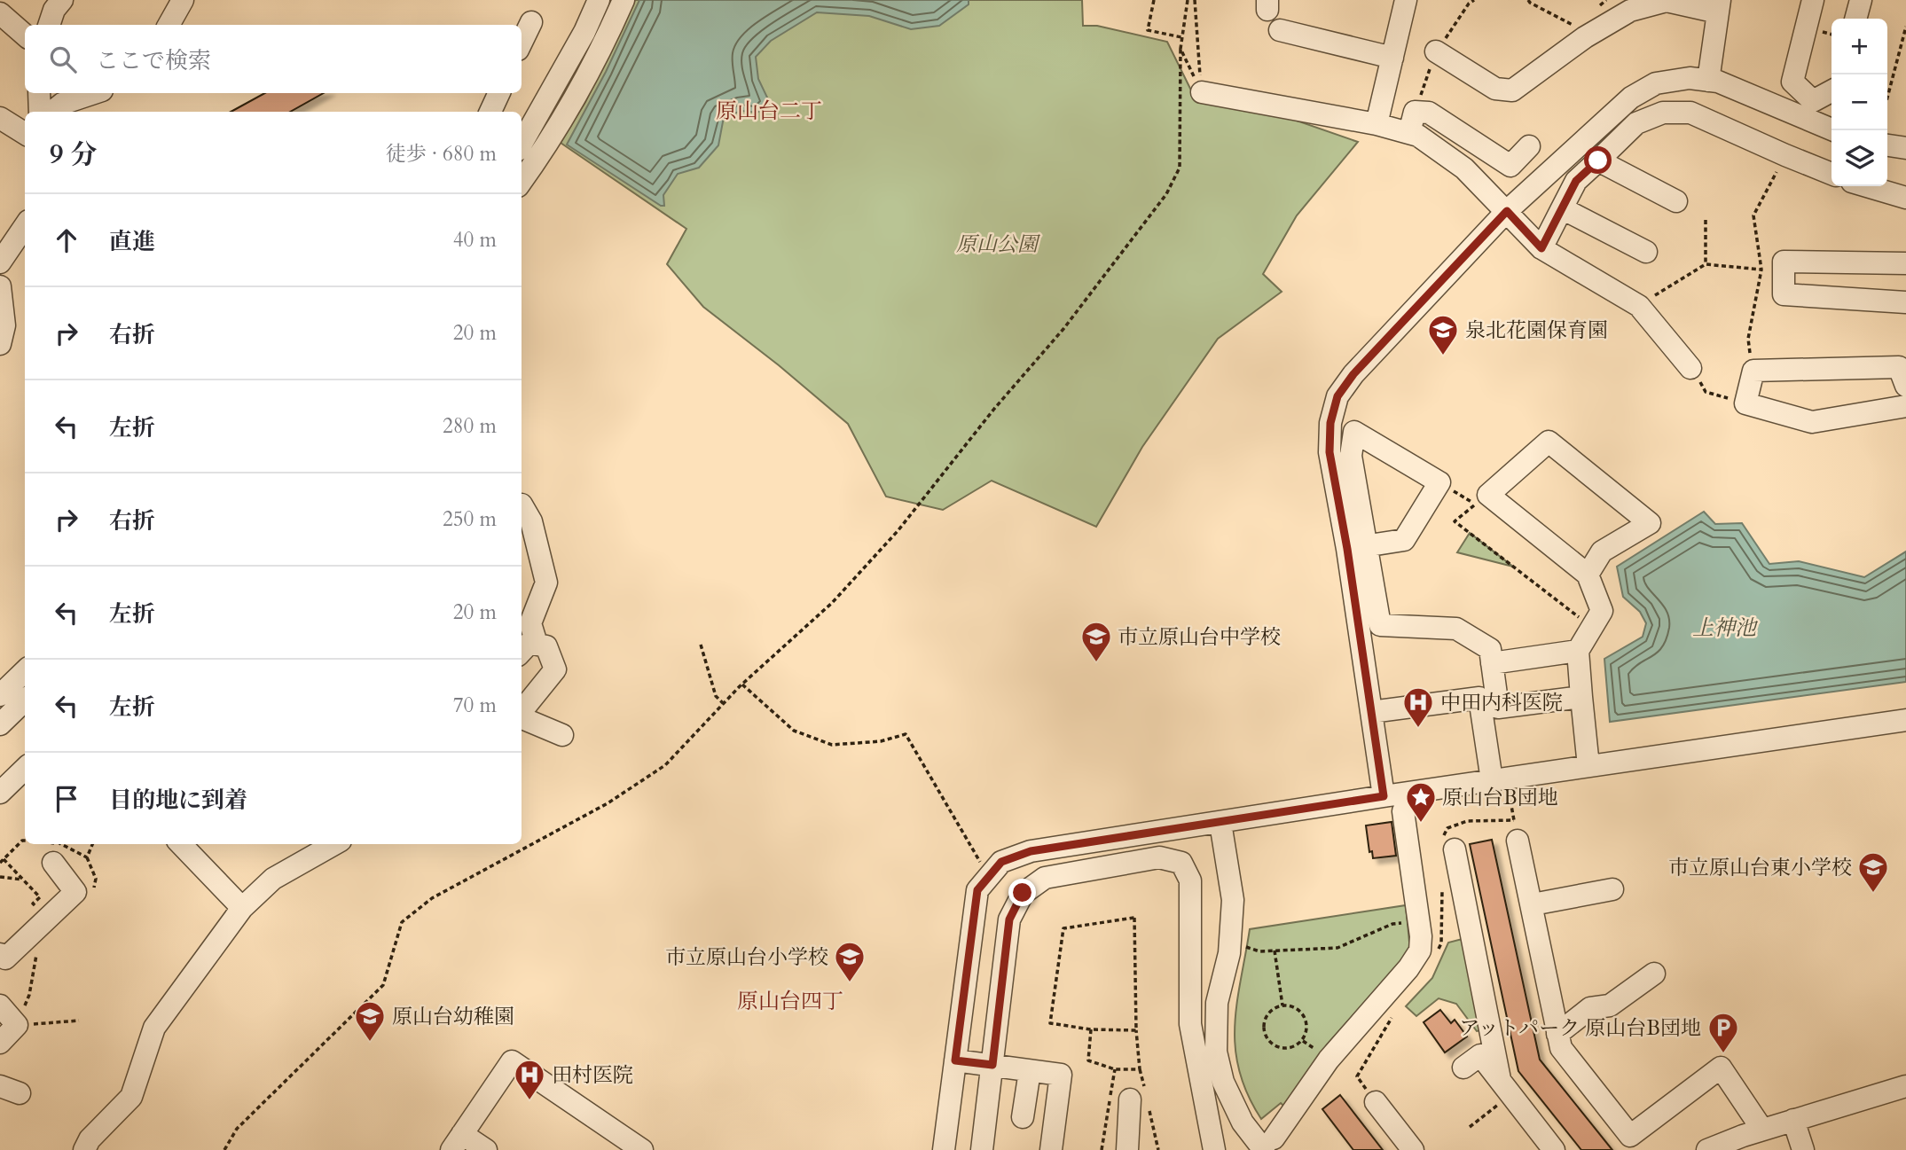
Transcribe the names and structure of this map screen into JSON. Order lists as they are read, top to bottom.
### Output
{
  "districts": ["原山台二丁", "原山台四丁"],
  "water": ["上神池"],
  "parks": ["原山公園"],
  "places": {
    "school or university": [
      "泉北花園保育園",
      "市立原山台中学校",
      "市立原山台東小学校",
      "市立原山台小学校",
      "原山台幼稚園"
    ],
    "hospital": ["中田内科医院", "田村医院"],
    "place": ["原山台B団地"],
    "parking": ["アットパーク 原山台B団地"]
  },
  "page": {
    "map_buttons": ["+", "−"],
    "search": "ここで検索",
    "heading": ["9 分", "徒歩 · 680 m"],
    "list": [
      ["直進", "40 m"],
      ["右折", "20 m"],
      ["左折", "280 m"],
      ["右折", "250 m"],
      ["左折", "20 m"],
      ["左折", "70 m"],
      "目的地に到着"
    ]
  }
}
